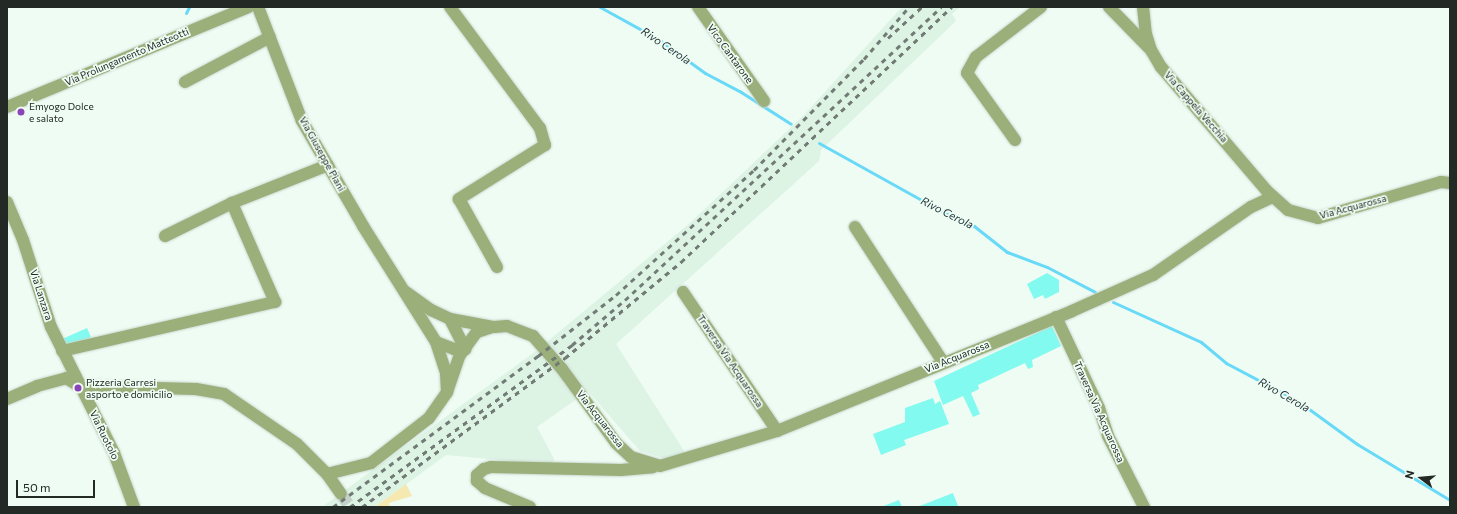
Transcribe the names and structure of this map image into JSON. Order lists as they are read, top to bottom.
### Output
{
  "streets": {
    "street": [
      "Vico Cantarone",
      "Via Prolungamento Matteotti",
      "Via Cappela Vecchia",
      "Via Giuseppe Piani",
      "Via Acquarossa",
      "Via Lanzara",
      "Traversa Via Acquarossa",
      "Via Ruotolo"
    ]
  },
  "crossings": [
    ["Via Cappela Vecchia", "Via Acquarossa"],
    ["Via Giuseppe Piani", "Via Acquarossa"],
    ["Via Acquarossa", "Traversa Via Acquarossa"],
    ["Via Lanzara", "Via Ruotolo"]
  ],
  "water": ["Rivo Cerola"],
  "places": ["Emyogo Dolce e salato", "Pizzeria Carresi asporto e domicilio"],
  "scale_bar": "50 m",
  "north": "left"
}
